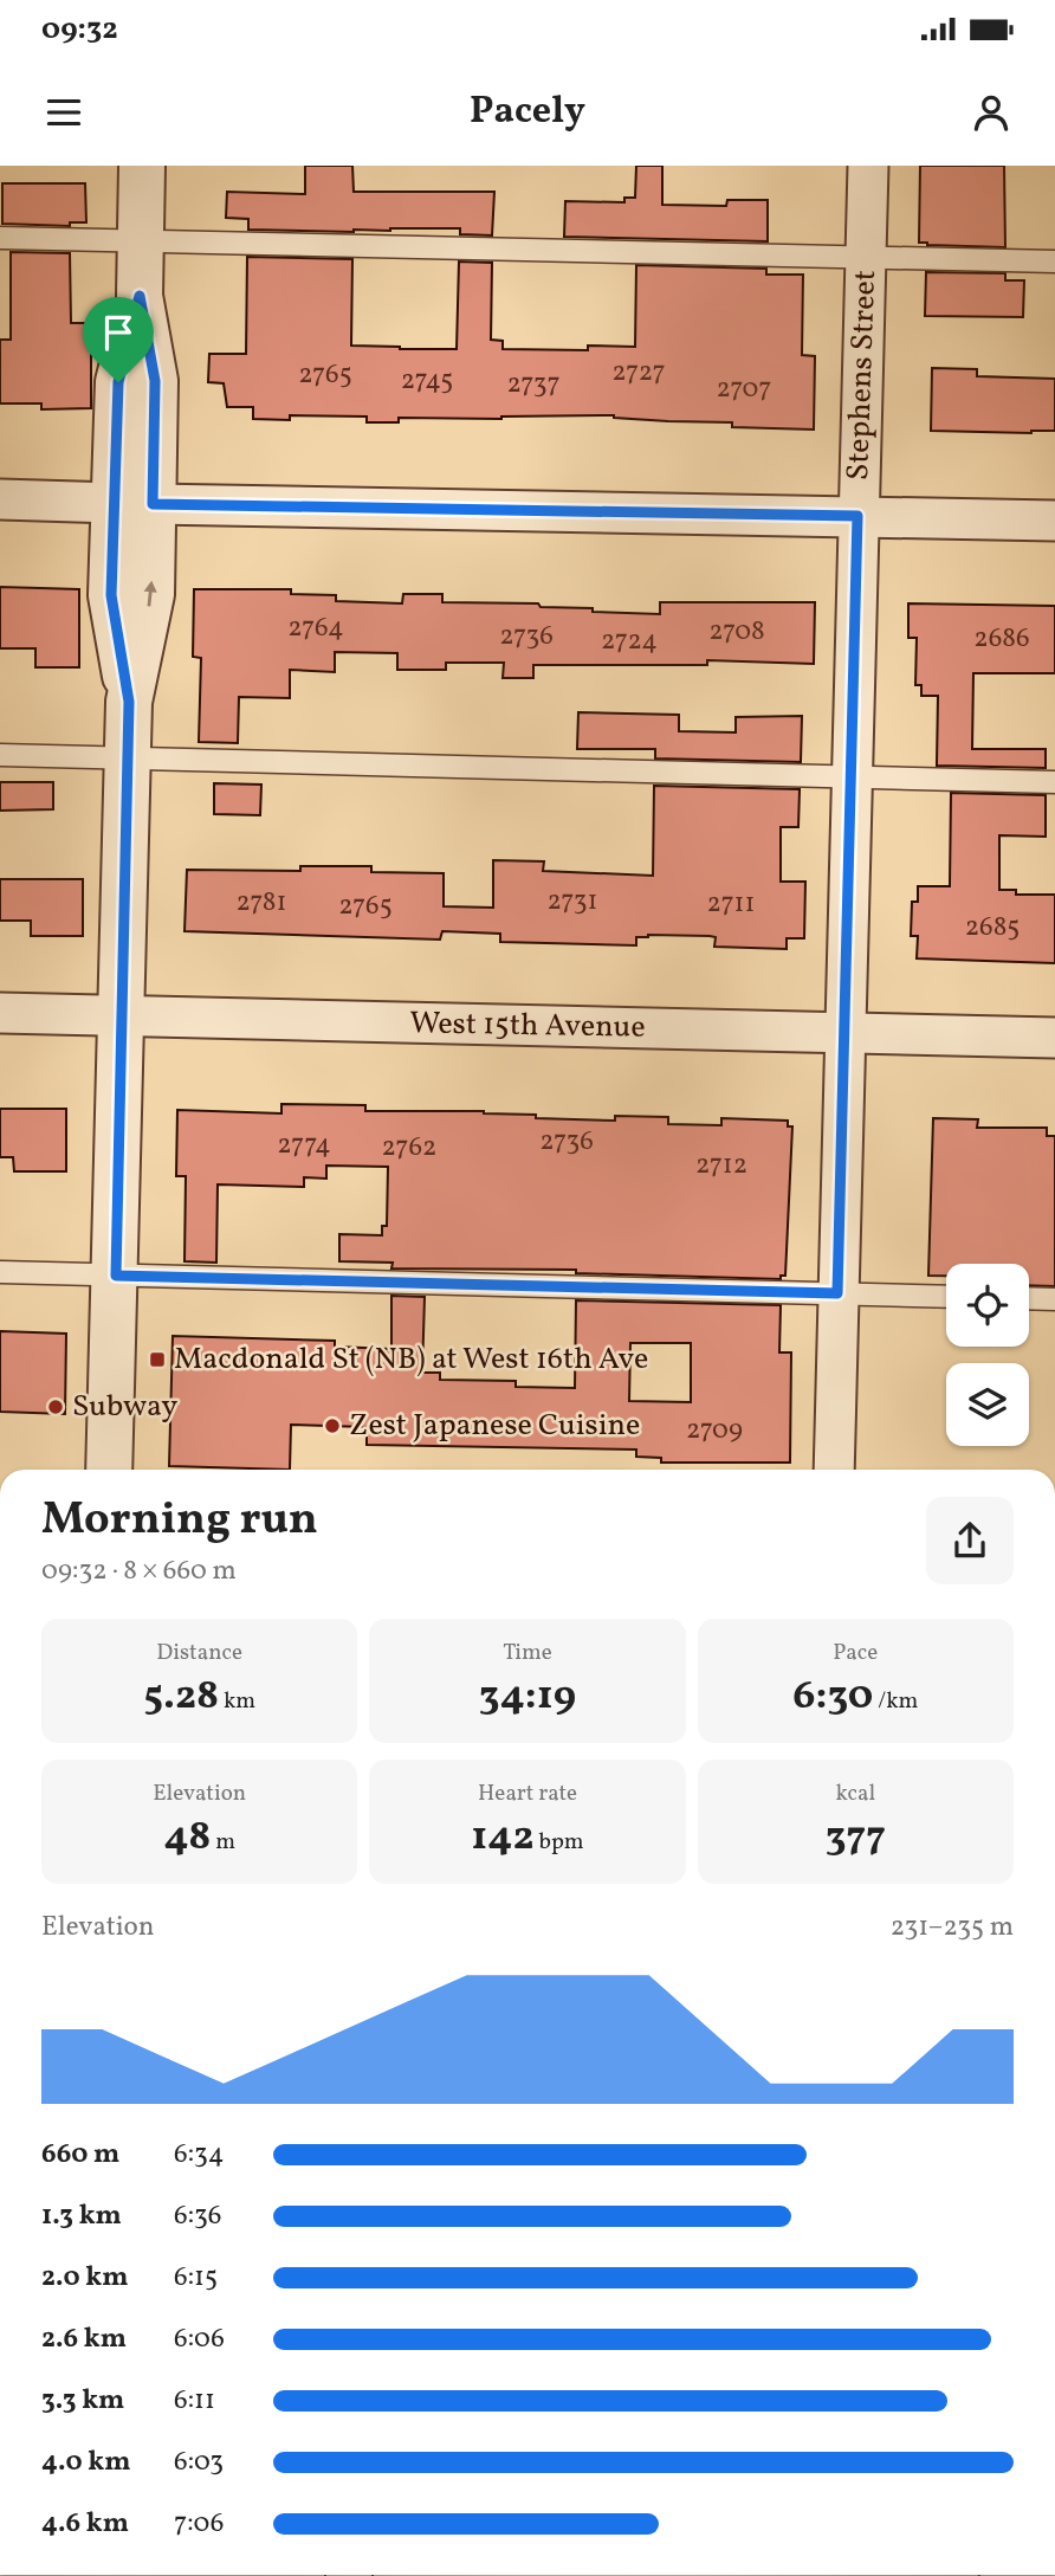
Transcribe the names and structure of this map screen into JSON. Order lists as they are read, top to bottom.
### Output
{
  "streets": {
    "street": ["Stephens Street", "West 15th Avenue"]
  },
  "crossings": [
    ["Stephens Street", "West 15th Avenue"]
  ],
  "places": {
    "transit": ["Macdonald St (NB) at West 16th Ave"],
    "other": ["Subway", "Zest Japanese Cuisine"]
  },
  "house_numbers": [
    "2727",
    "2765",
    "2745",
    "2737",
    "2707",
    "2764",
    "2708",
    "2736",
    "2686",
    "2724",
    "2731",
    "2781",
    "2711",
    "2765",
    "2685",
    "2736",
    "2774",
    "2762",
    "2712",
    "2709"
  ],
  "page": {
    "status": "09:32",
    "header": "Pacely",
    "heading": ["Morning run", "09:32 · 8 × 660 m"],
    "stats": [
      ["Distance", "5.28 km"],
      ["Time", "34:19"],
      ["Pace", "6:30 /km"],
      ["Elevation", "48 m"],
      ["Heart rate", "142 bpm"],
      ["kcal", "377"]
    ],
    "chart": ["Elevation", "231–235 m"],
    "list": [
      {
        "name": "660 m",
        "note": "6:34"
      },
      {
        "name": "1.3 km",
        "note": "6:36"
      },
      {
        "name": "2.0 km",
        "note": "6:15"
      },
      {
        "name": "2.6 km",
        "note": "6:06"
      },
      {
        "name": "3.3 km",
        "note": "6:11"
      },
      {
        "name": "4.0 km",
        "note": "6:03"
      },
      {
        "name": "4.6 km",
        "note": "7:06"
      }
    ]
  }
}
